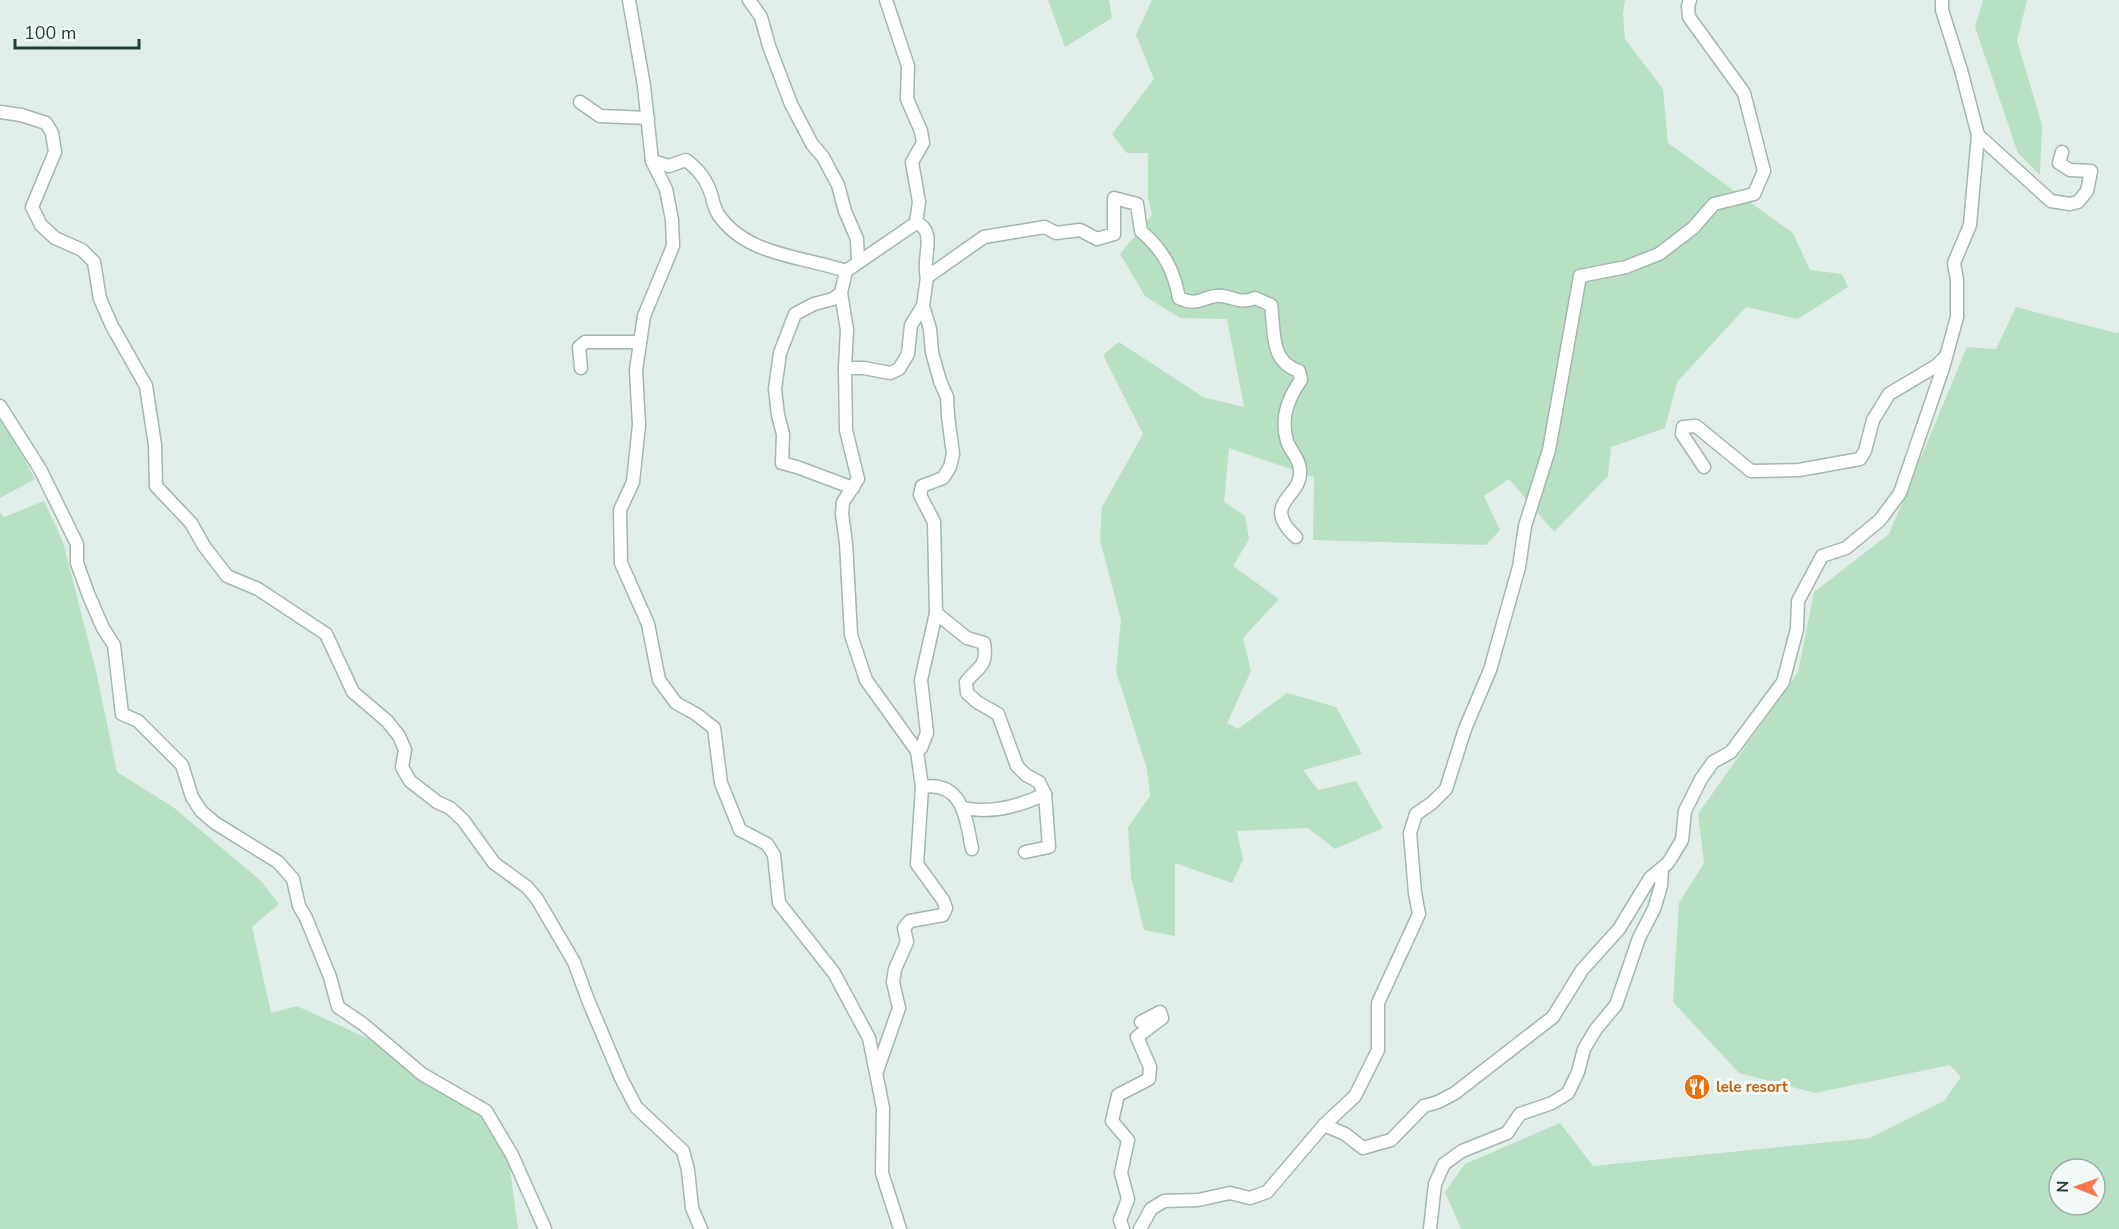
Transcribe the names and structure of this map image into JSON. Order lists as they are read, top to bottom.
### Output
{
  "places": {
    "restaurant": ["lele resort"]
  },
  "scale_bar": "100 m",
  "north": "left"
}
